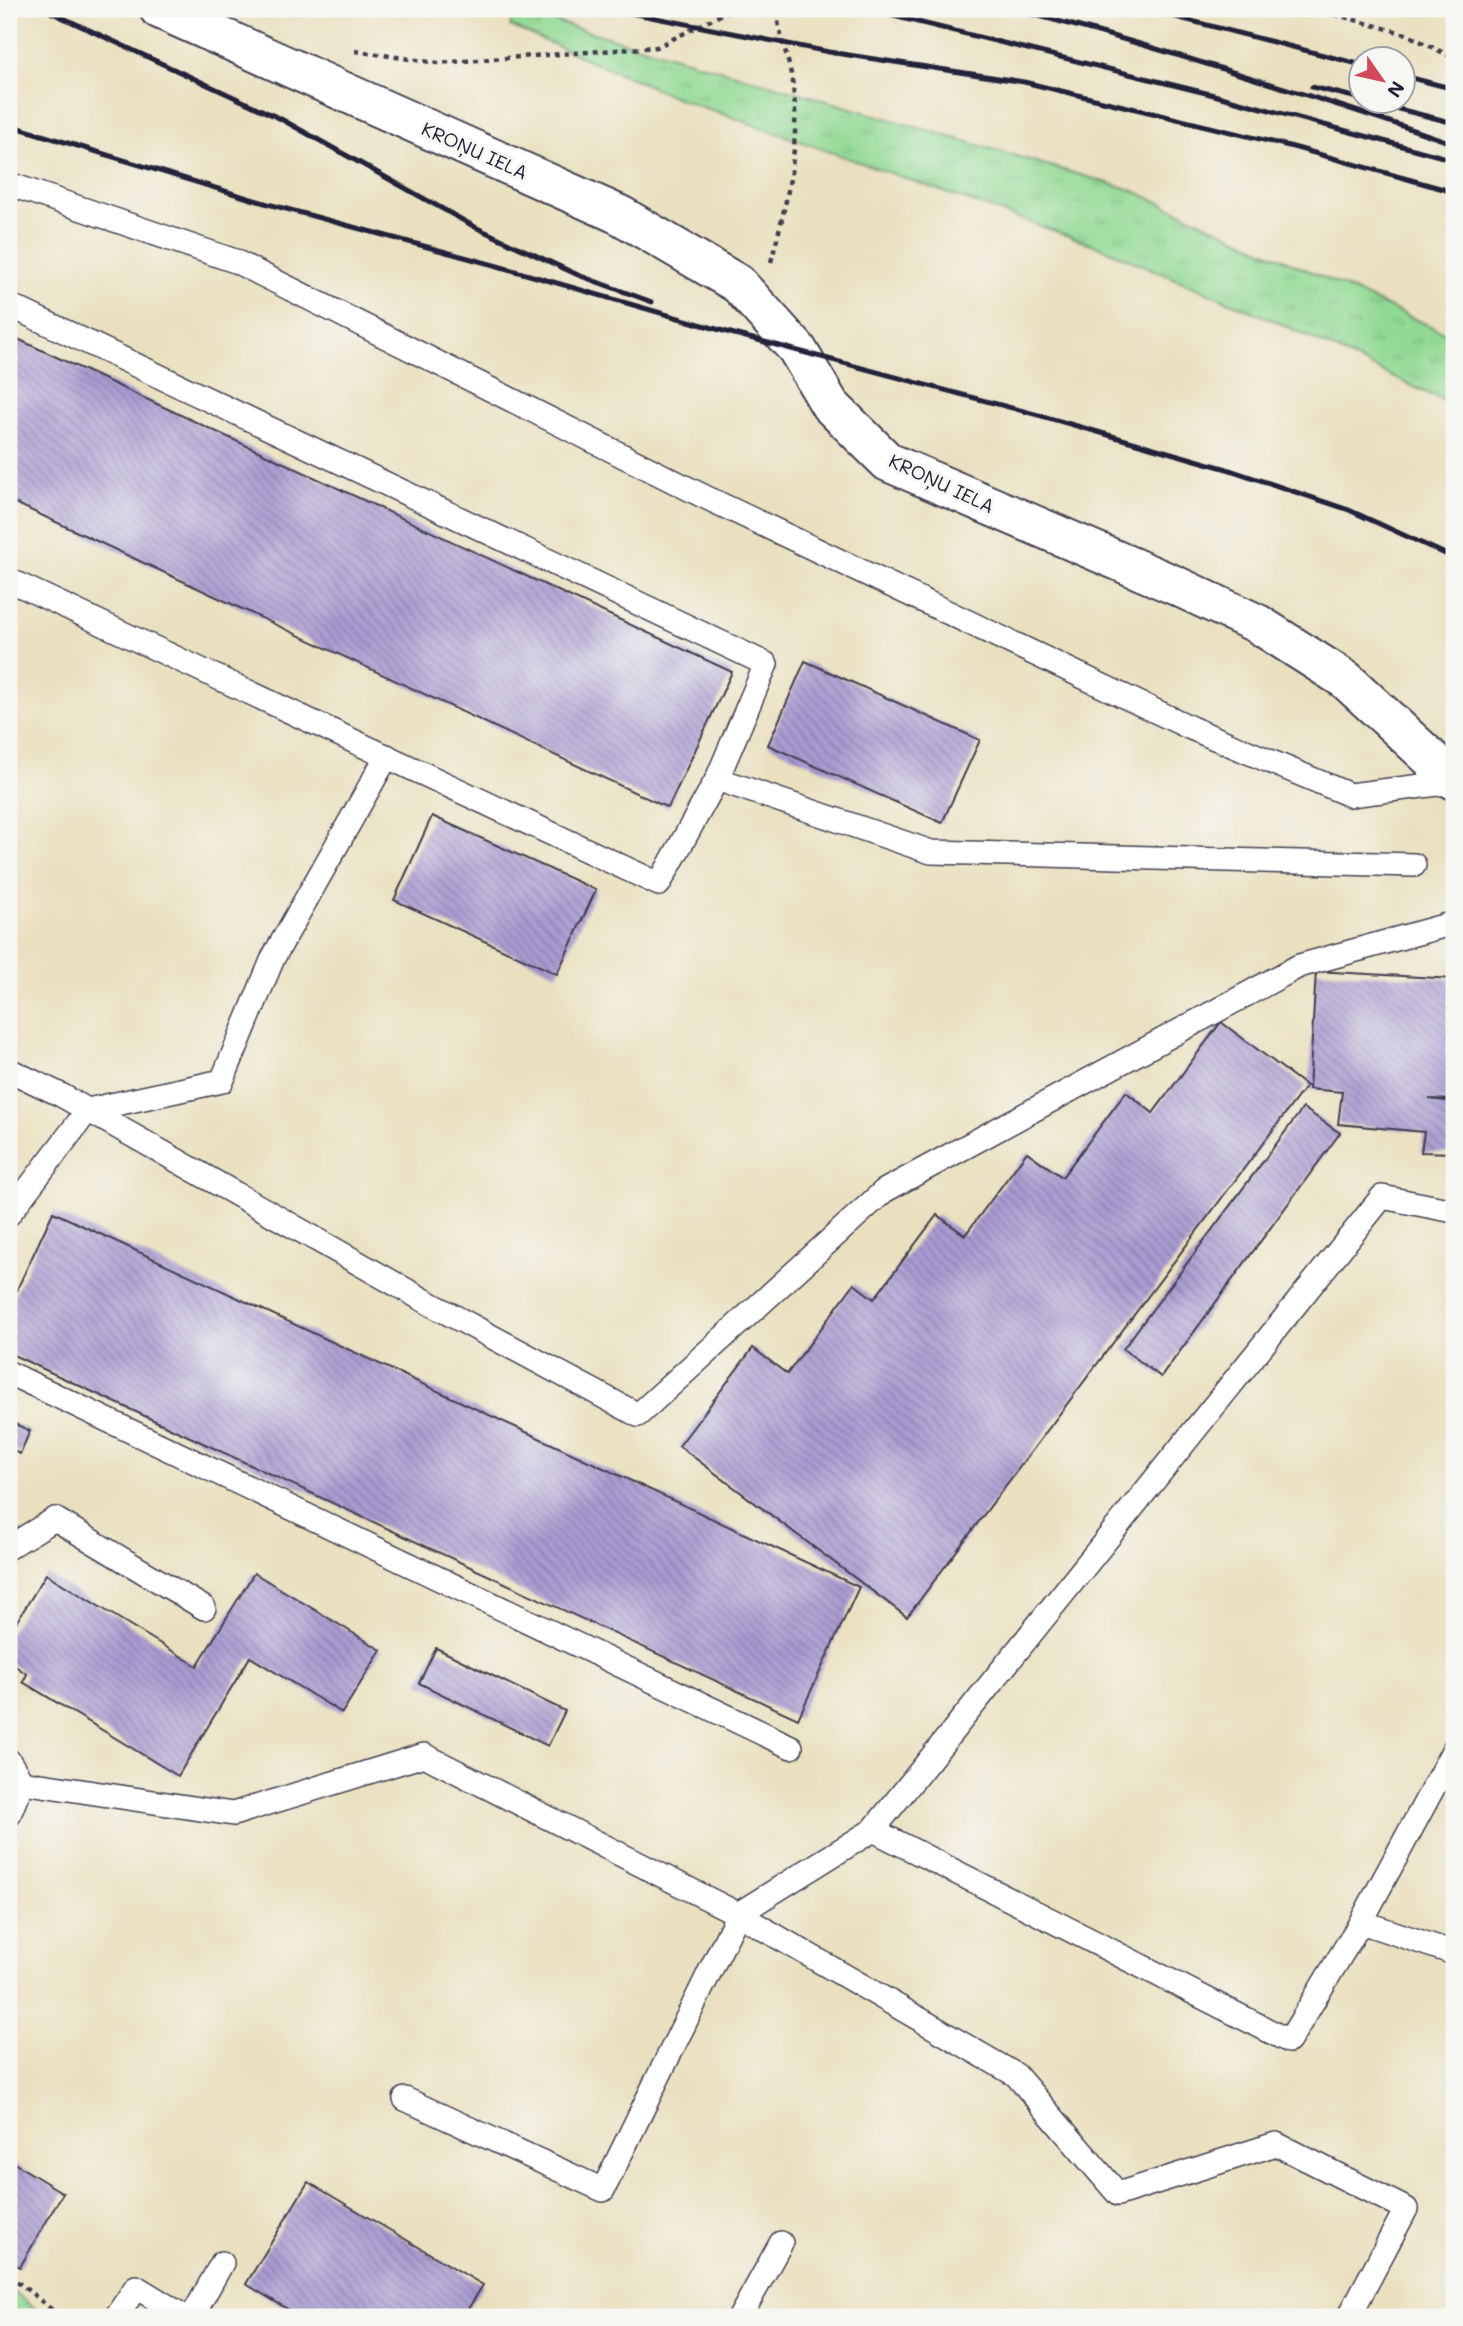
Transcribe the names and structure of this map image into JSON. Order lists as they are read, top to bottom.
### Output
{
  "streets": {
    "street": ["KROŅU IELA"]
  },
  "north": "bottom right"
}
